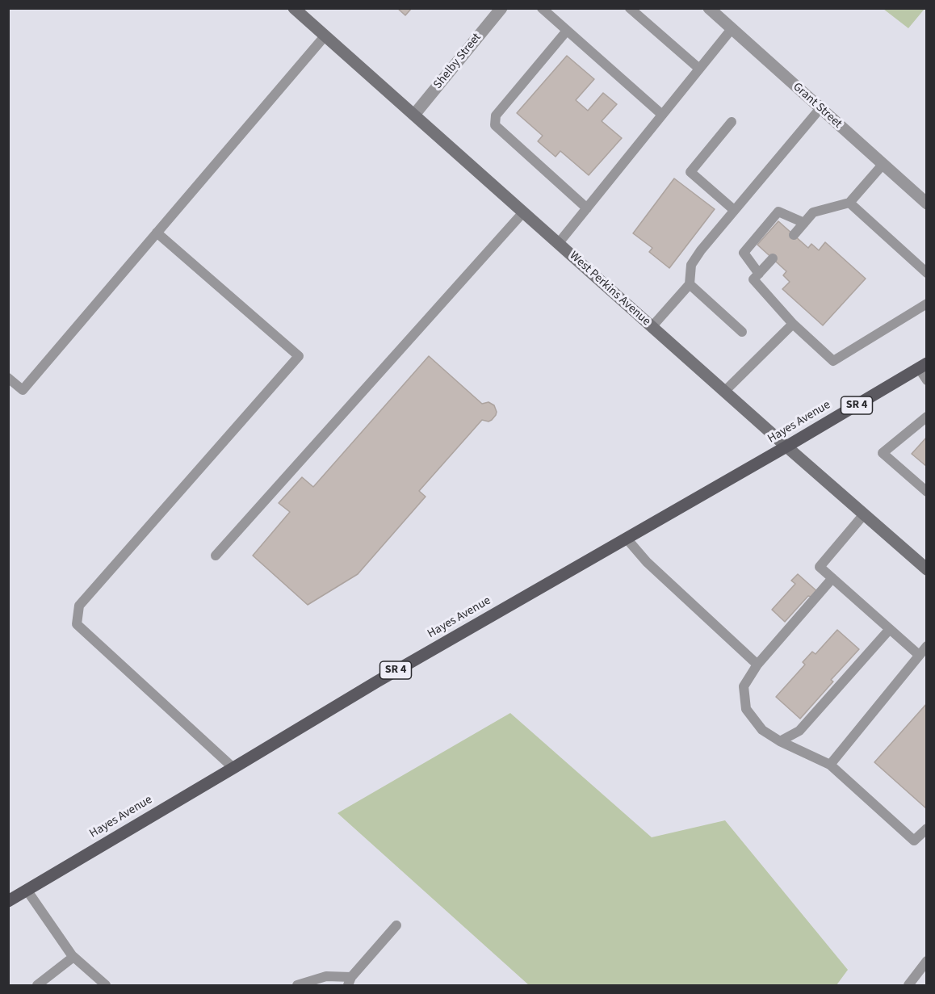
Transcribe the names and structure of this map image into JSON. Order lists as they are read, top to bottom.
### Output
{
  "streets": {
    "main road": ["West Perkins Avenue", "SR 4", "Hayes Avenue"],
    "street": ["Shelby Street", "Grant Street"]
  },
  "crossings": [
    ["Shelby Street", "West Perkins Avenue"],
    ["West Perkins Avenue", "Hayes Avenue"]
  ]
}
